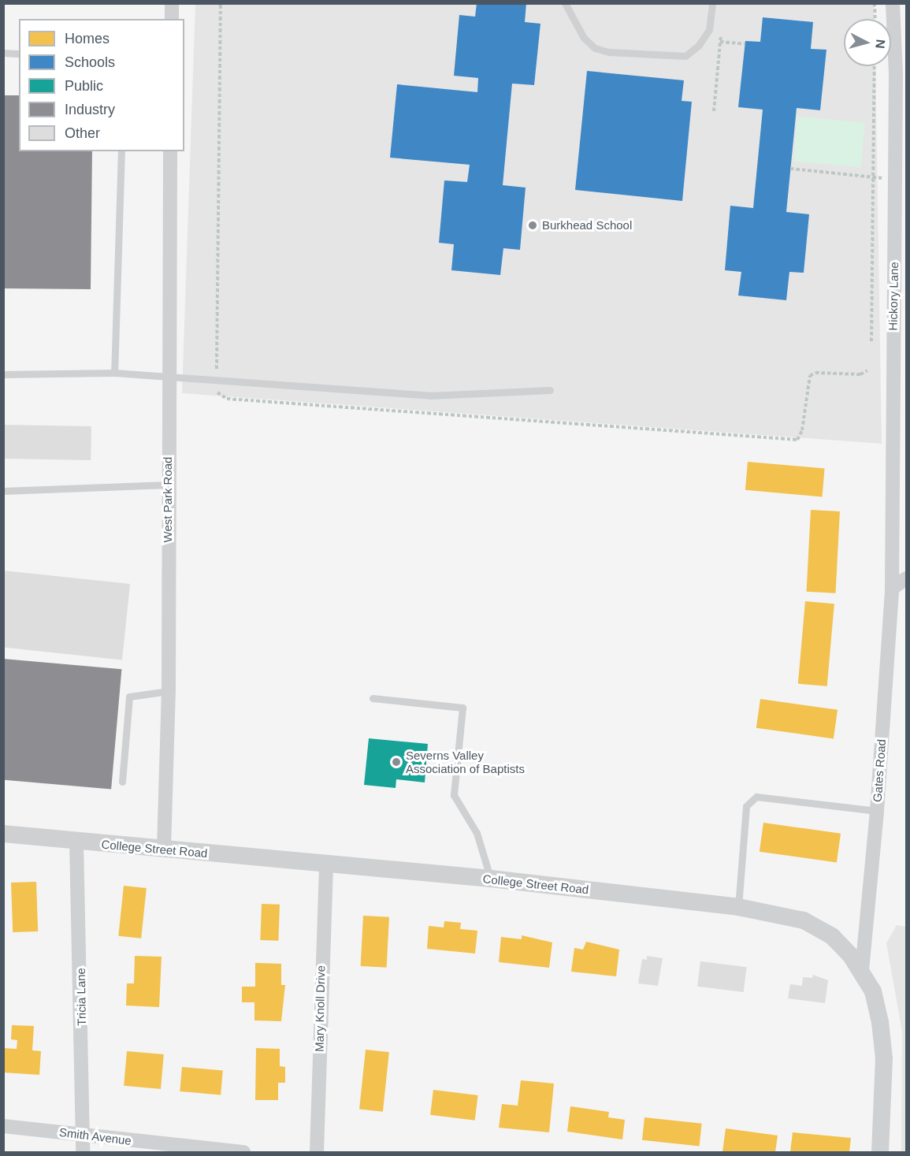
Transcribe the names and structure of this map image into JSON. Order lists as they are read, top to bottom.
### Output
{
  "streets": {
    "street": [
      "Hickory Lane",
      "West Park Road",
      "Gates Road",
      "College Street Road",
      "Tricia Lane",
      "Mary Knoll Drive",
      "Smith Avenue"
    ]
  },
  "crossings": [
    ["Hickory Lane", "Gates Road"],
    ["West Park Road", "College Street Road"],
    ["Gates Road", "College Street Road"],
    ["College Street Road", "Tricia Lane"],
    ["College Street Road", "Mary Knoll Drive"],
    ["Tricia Lane", "Smith Avenue"]
  ],
  "places": ["Burkhead School", "Severns Valley Association of Baptists"],
  "legend": [
    "Homes",
    "Schools",
    "Public",
    "Industry",
    "Other"
  ],
  "north": "right"
}
